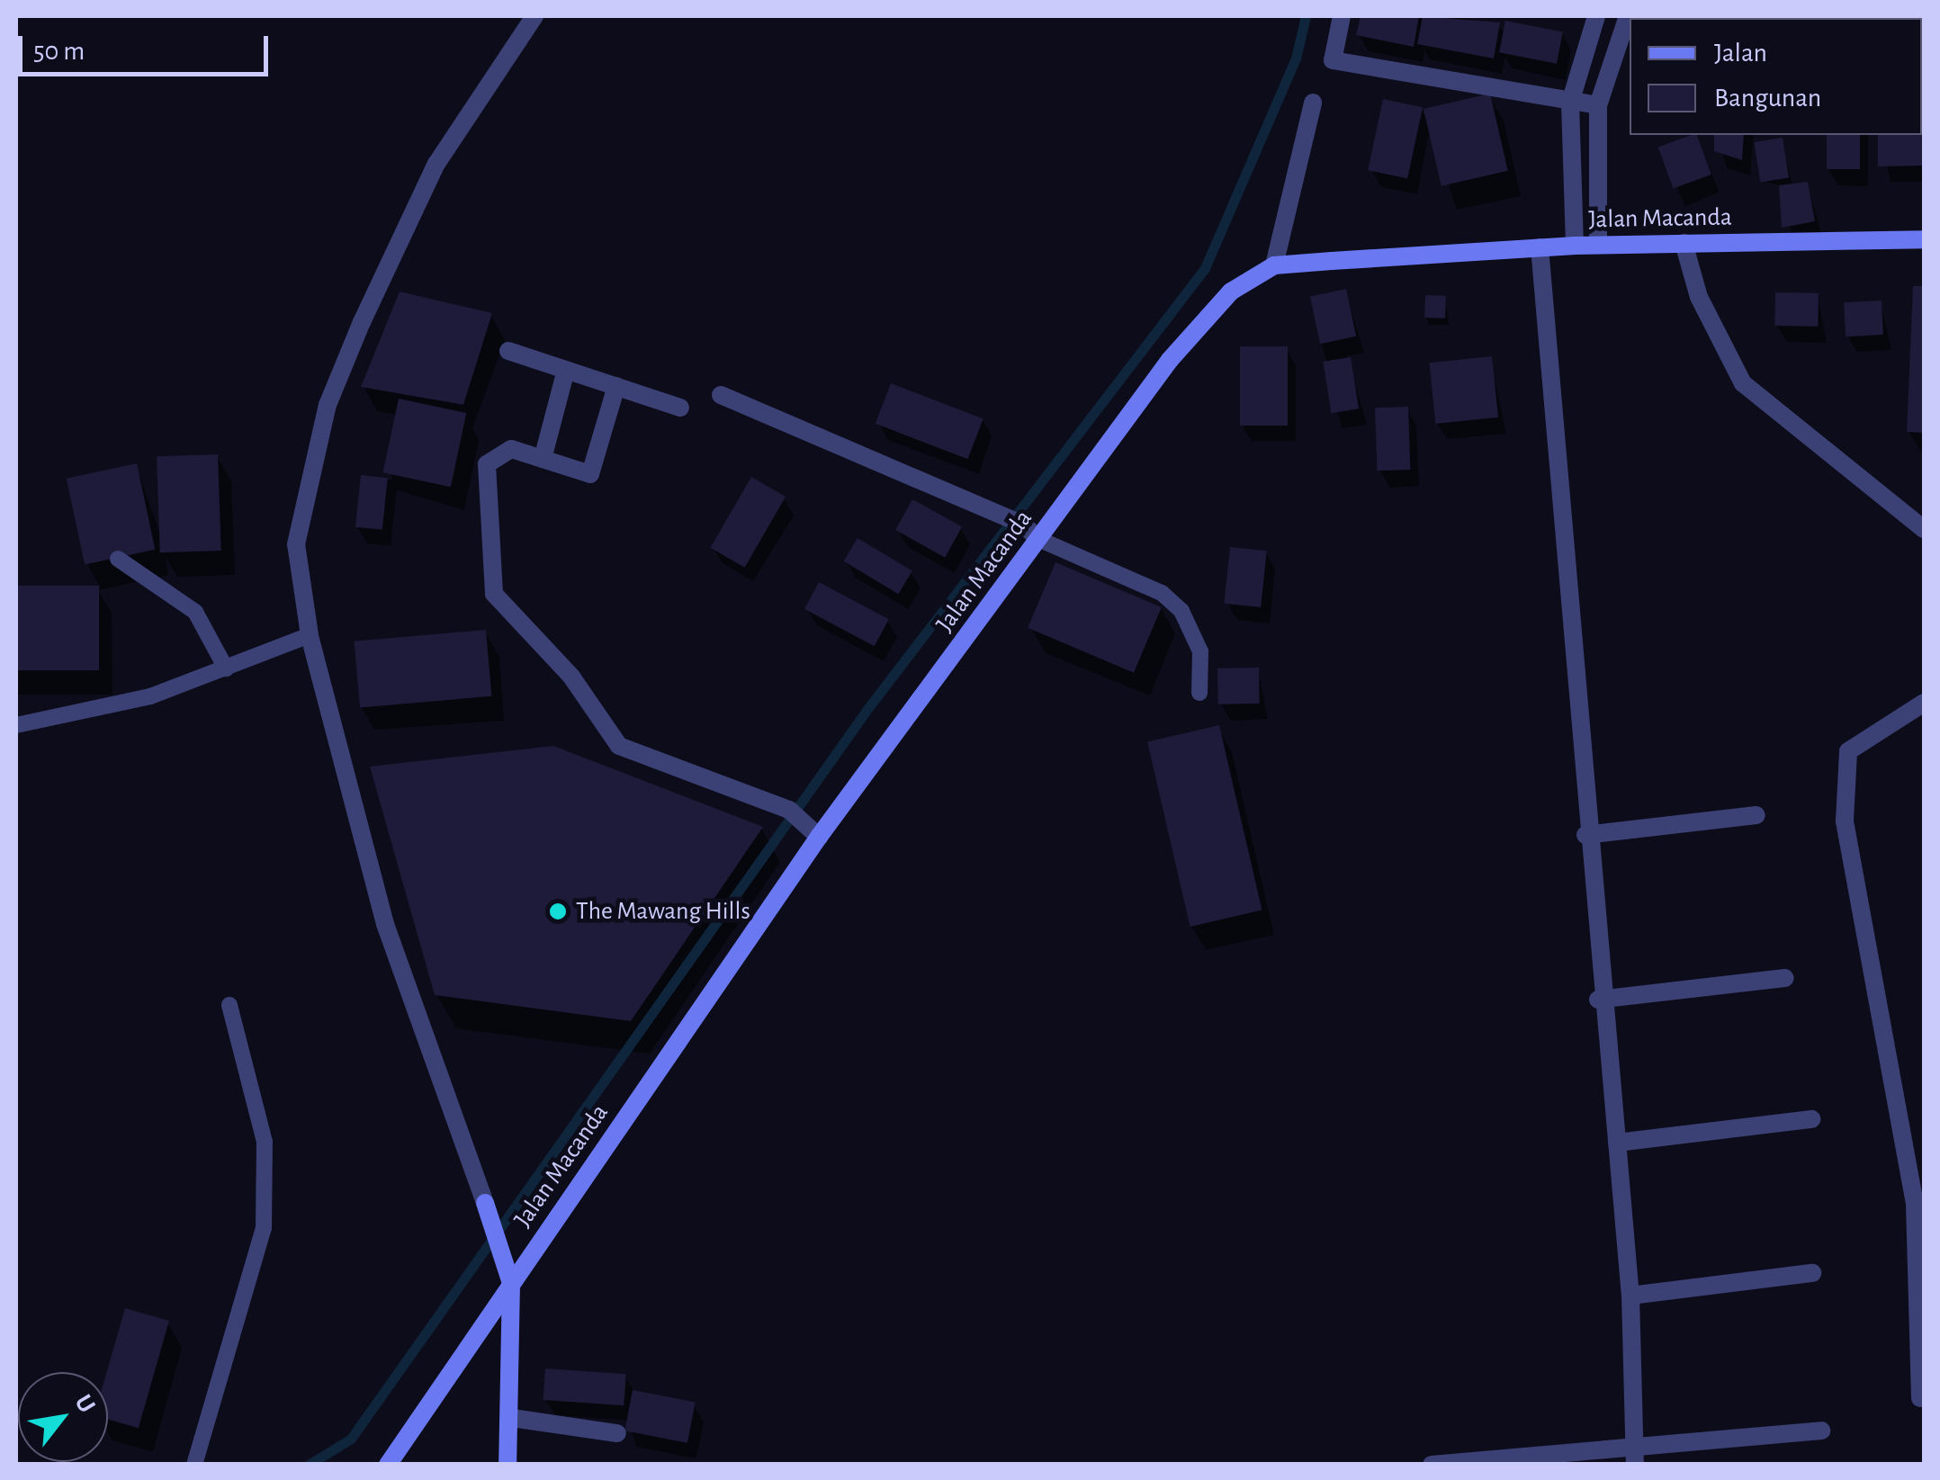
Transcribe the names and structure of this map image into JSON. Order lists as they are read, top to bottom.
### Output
{
  "streets": {
    "street": ["Jalan Macanda"]
  },
  "places": ["The Mawang Hills"],
  "legend": ["Jalan", "Bangunan"],
  "scale_bar": "50 m",
  "north": "top right"
}
